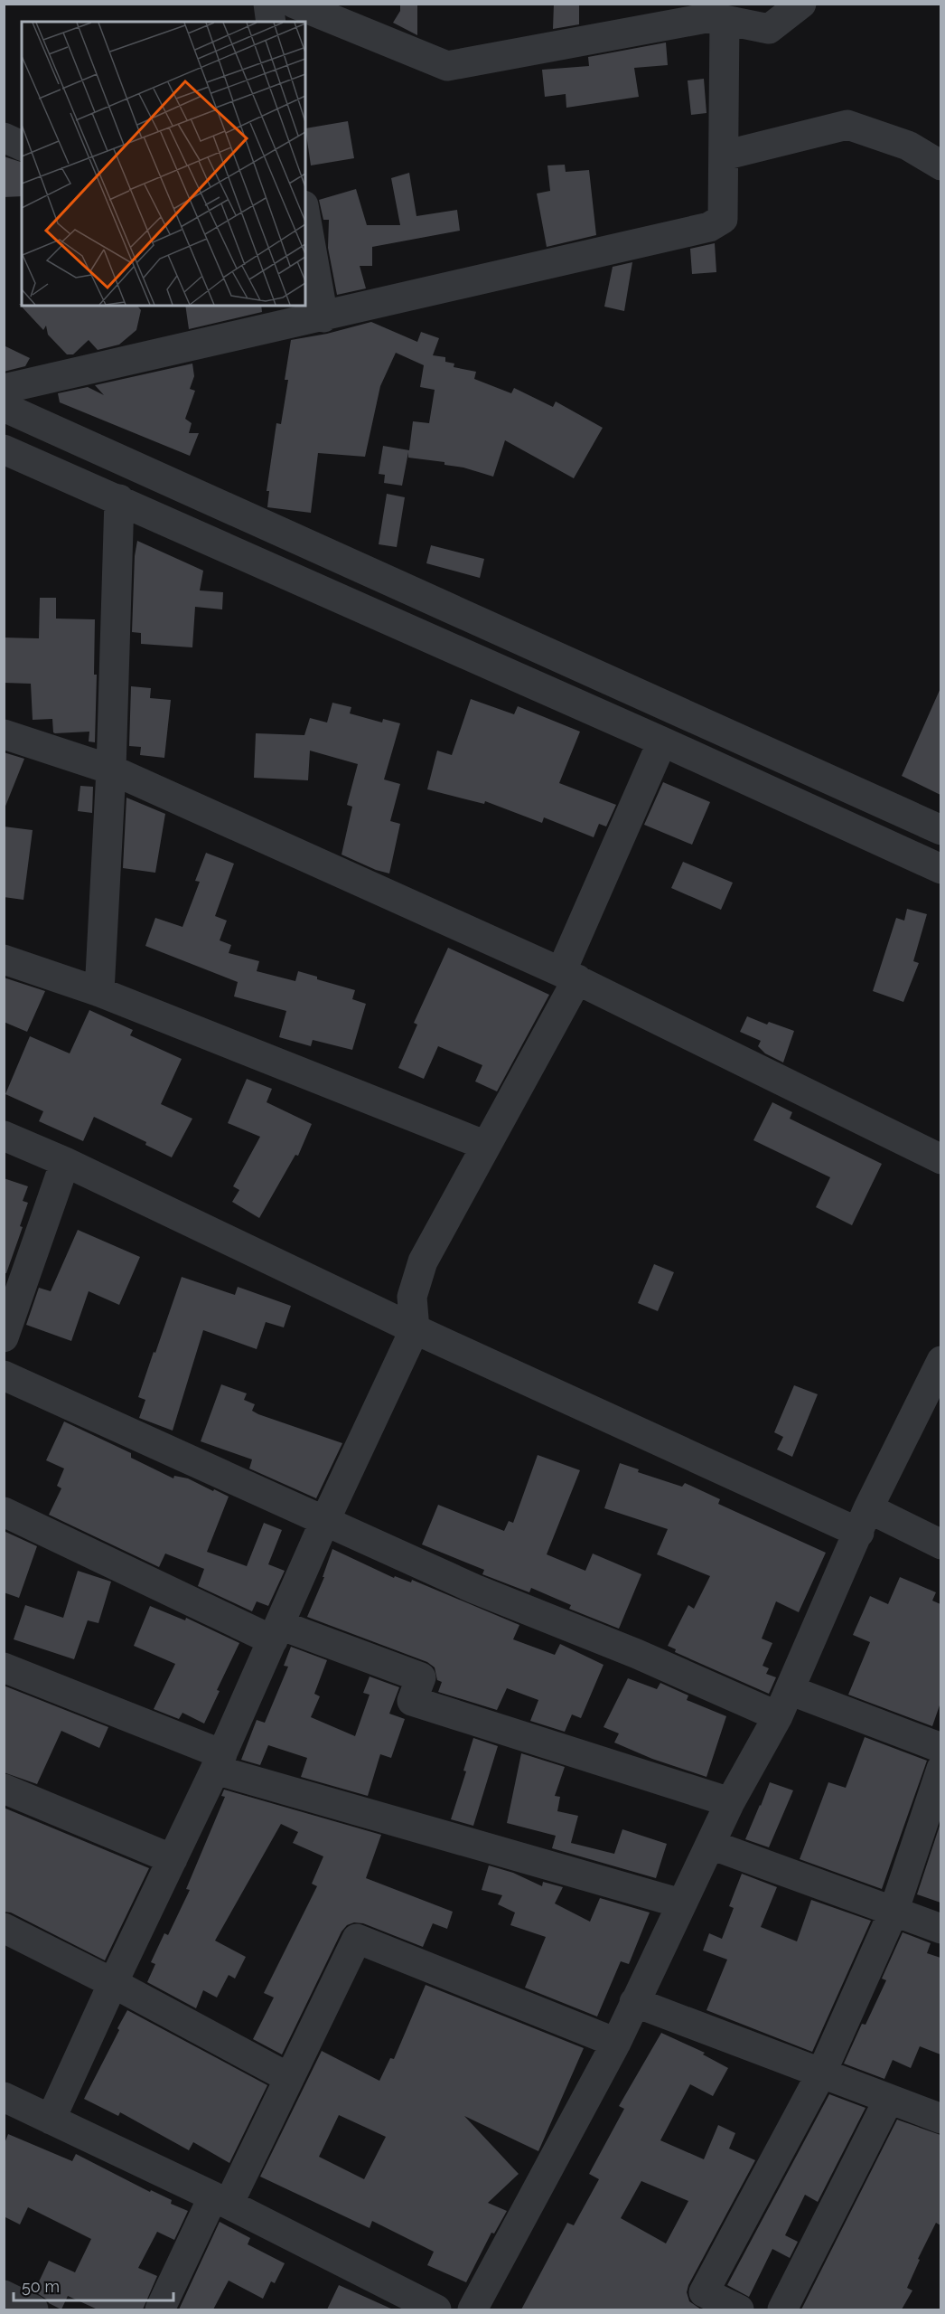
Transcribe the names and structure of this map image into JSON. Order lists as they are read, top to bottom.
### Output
{
  "scale_bar": "50 m"
}
